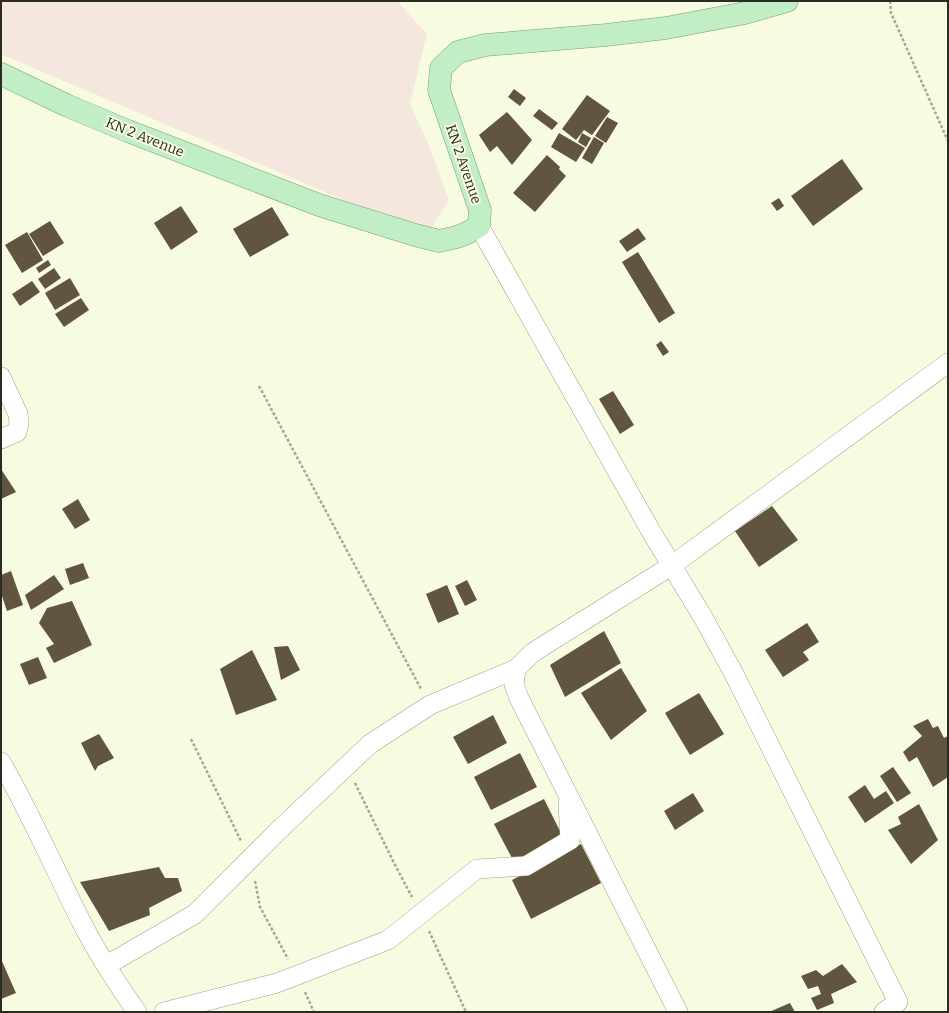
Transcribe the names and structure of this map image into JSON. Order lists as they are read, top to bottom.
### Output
{
  "streets": {
    "main road": ["KN 2 Avenue"]
  }
}
